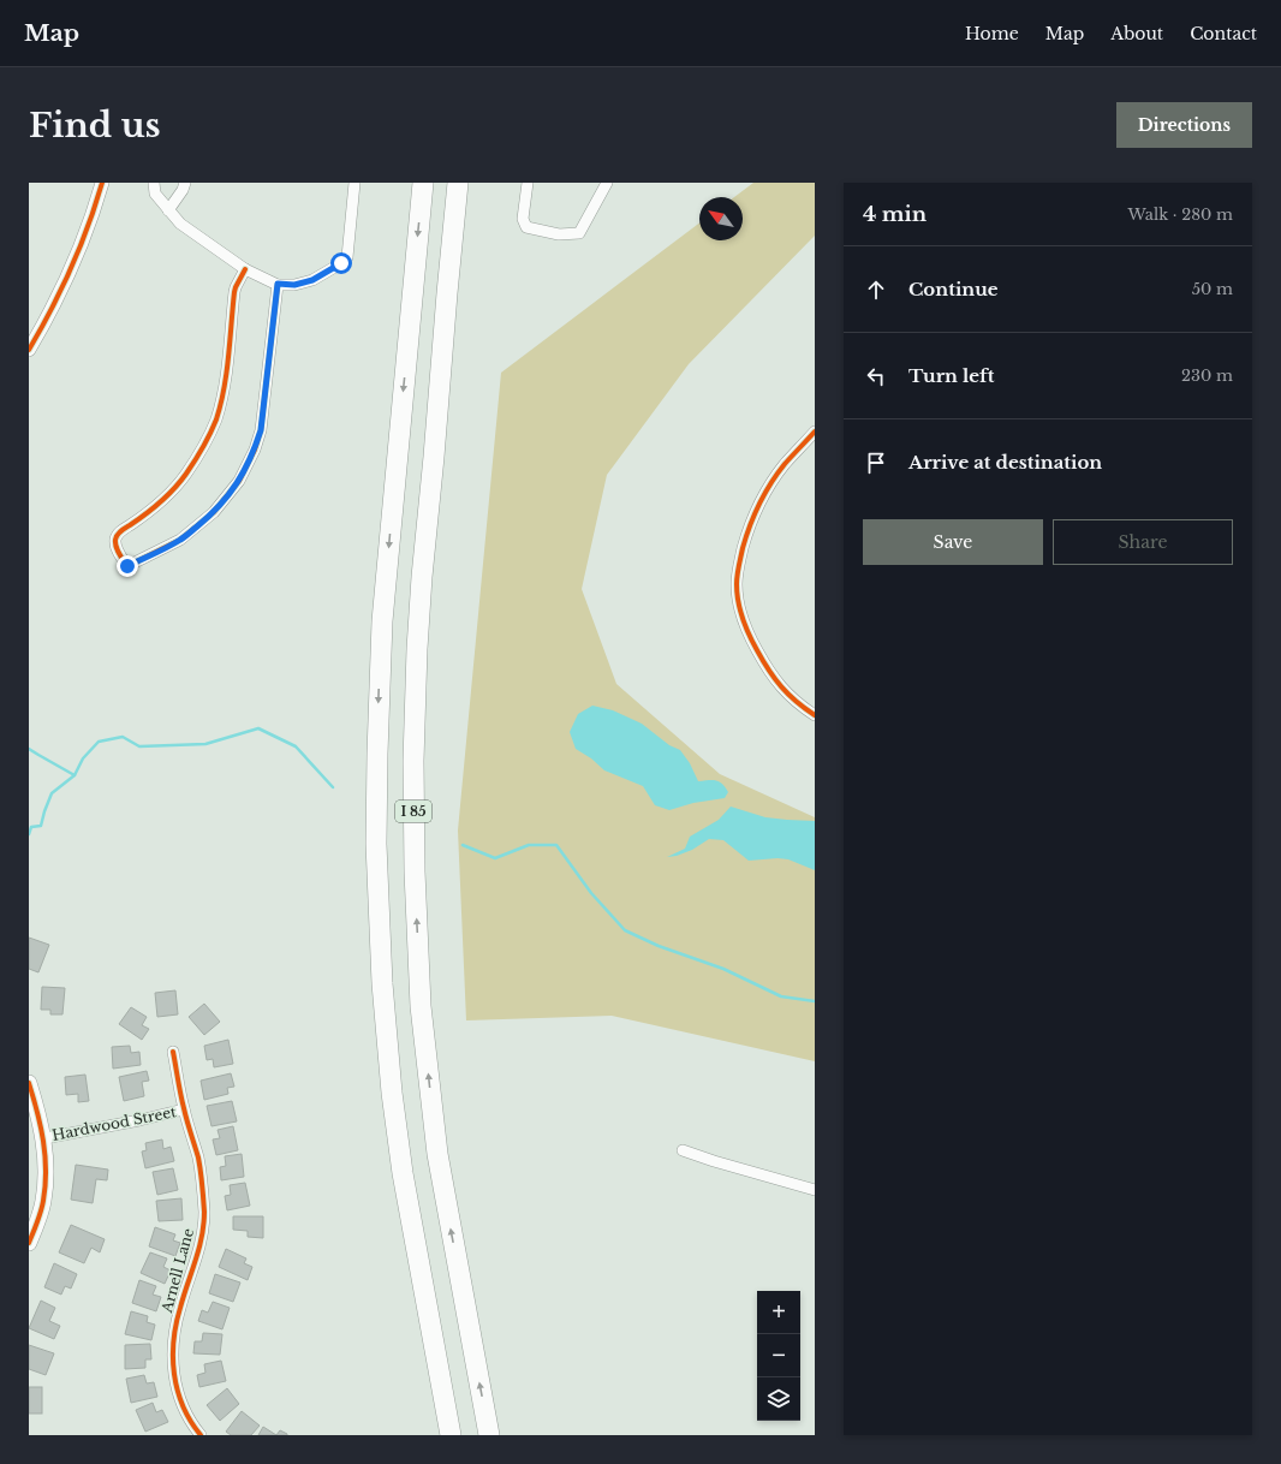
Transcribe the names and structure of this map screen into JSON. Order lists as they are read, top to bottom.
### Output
{
  "streets": {
    "highway": ["I 85"],
    "street": ["Hardwood Street", "Arnell Lane"]
  },
  "crossings": [
    ["Hardwood Street", "Arnell Lane"]
  ],
  "north": "top left",
  "page": {
    "header": "Map",
    "nav": [
      "Home",
      "Map",
      "About",
      "Contact"
    ],
    "buttons": [
      "Directions",
      ["Save", "Share"]
    ],
    "title": "Find us",
    "heading": ["4 min", "Walk · 280 m"],
    "list": [
      ["Continue", "50 m"],
      ["Turn left", "230 m"],
      "Arrive at destination"
    ],
    "map_buttons": ["+", "−"]
  }
}
